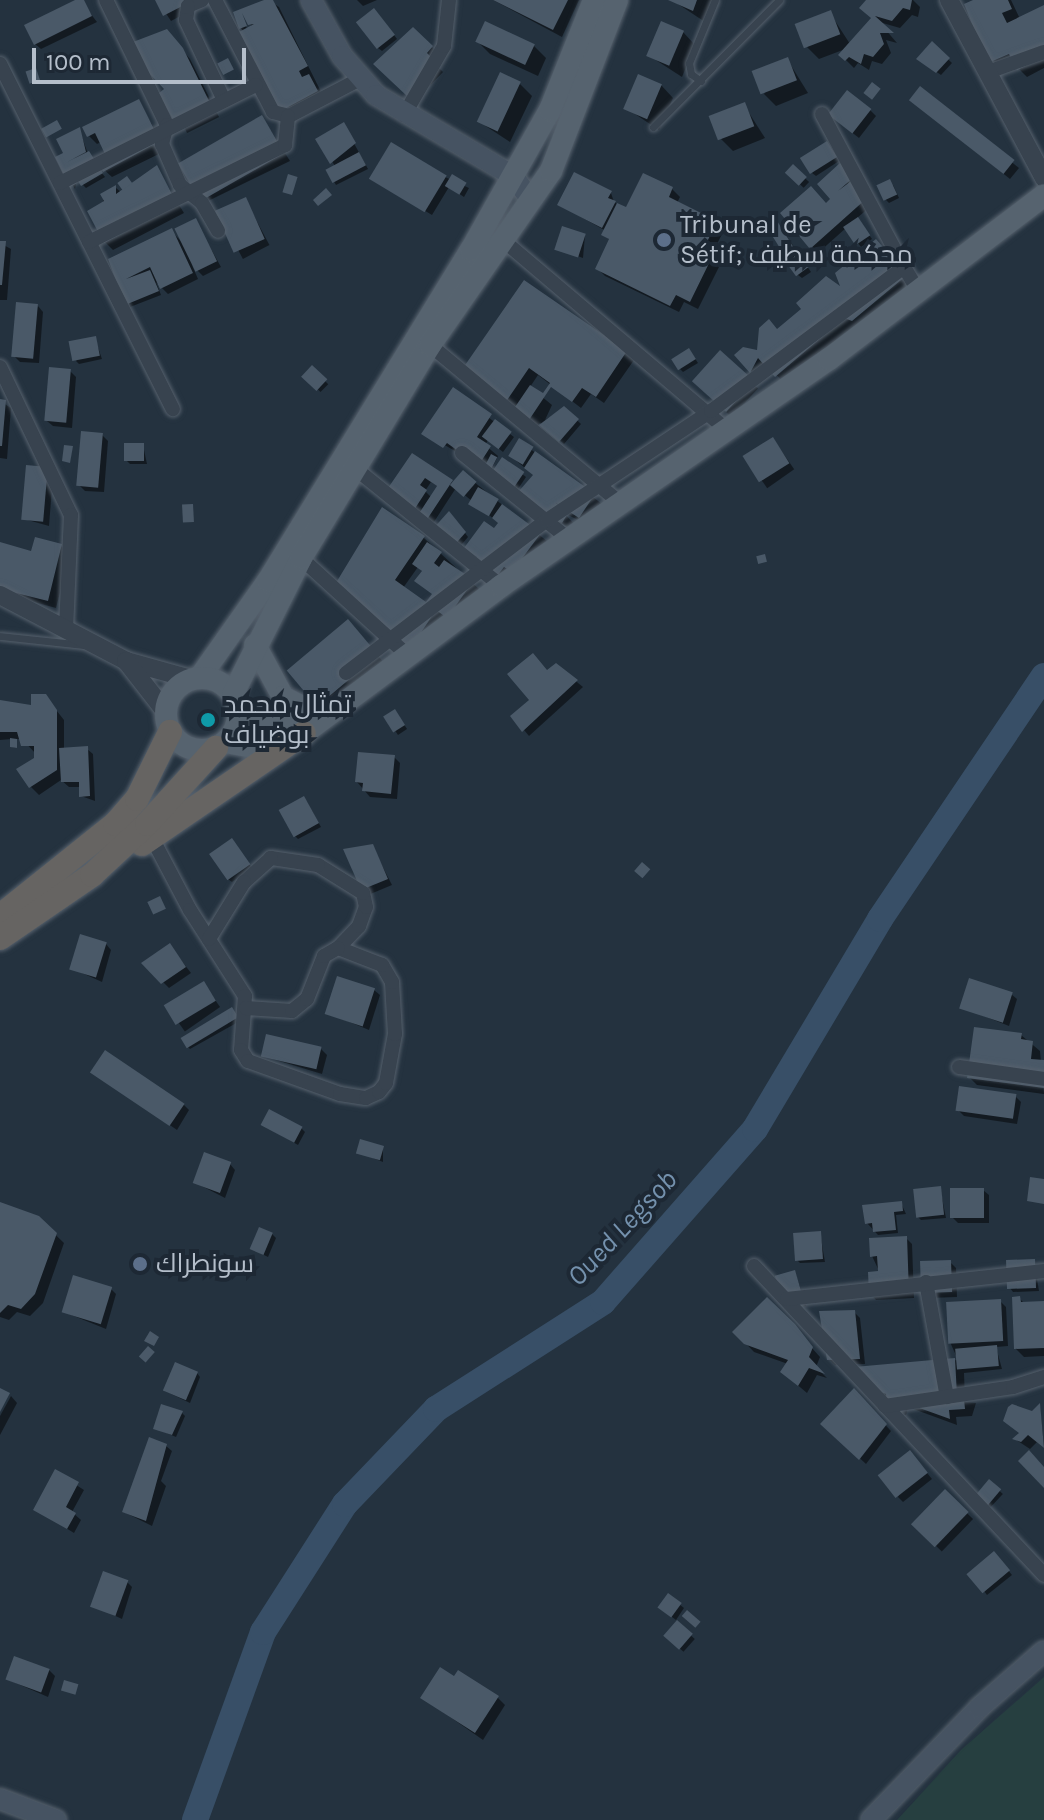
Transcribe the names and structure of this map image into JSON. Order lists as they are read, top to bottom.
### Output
{
  "water": ["Oued Legsob"],
  "places": ["Tribunal de Sétif; محكمة سطيف", "تمثال محمد بوضياف", "سونطراك"],
  "scale_bar": "100 m"
}
